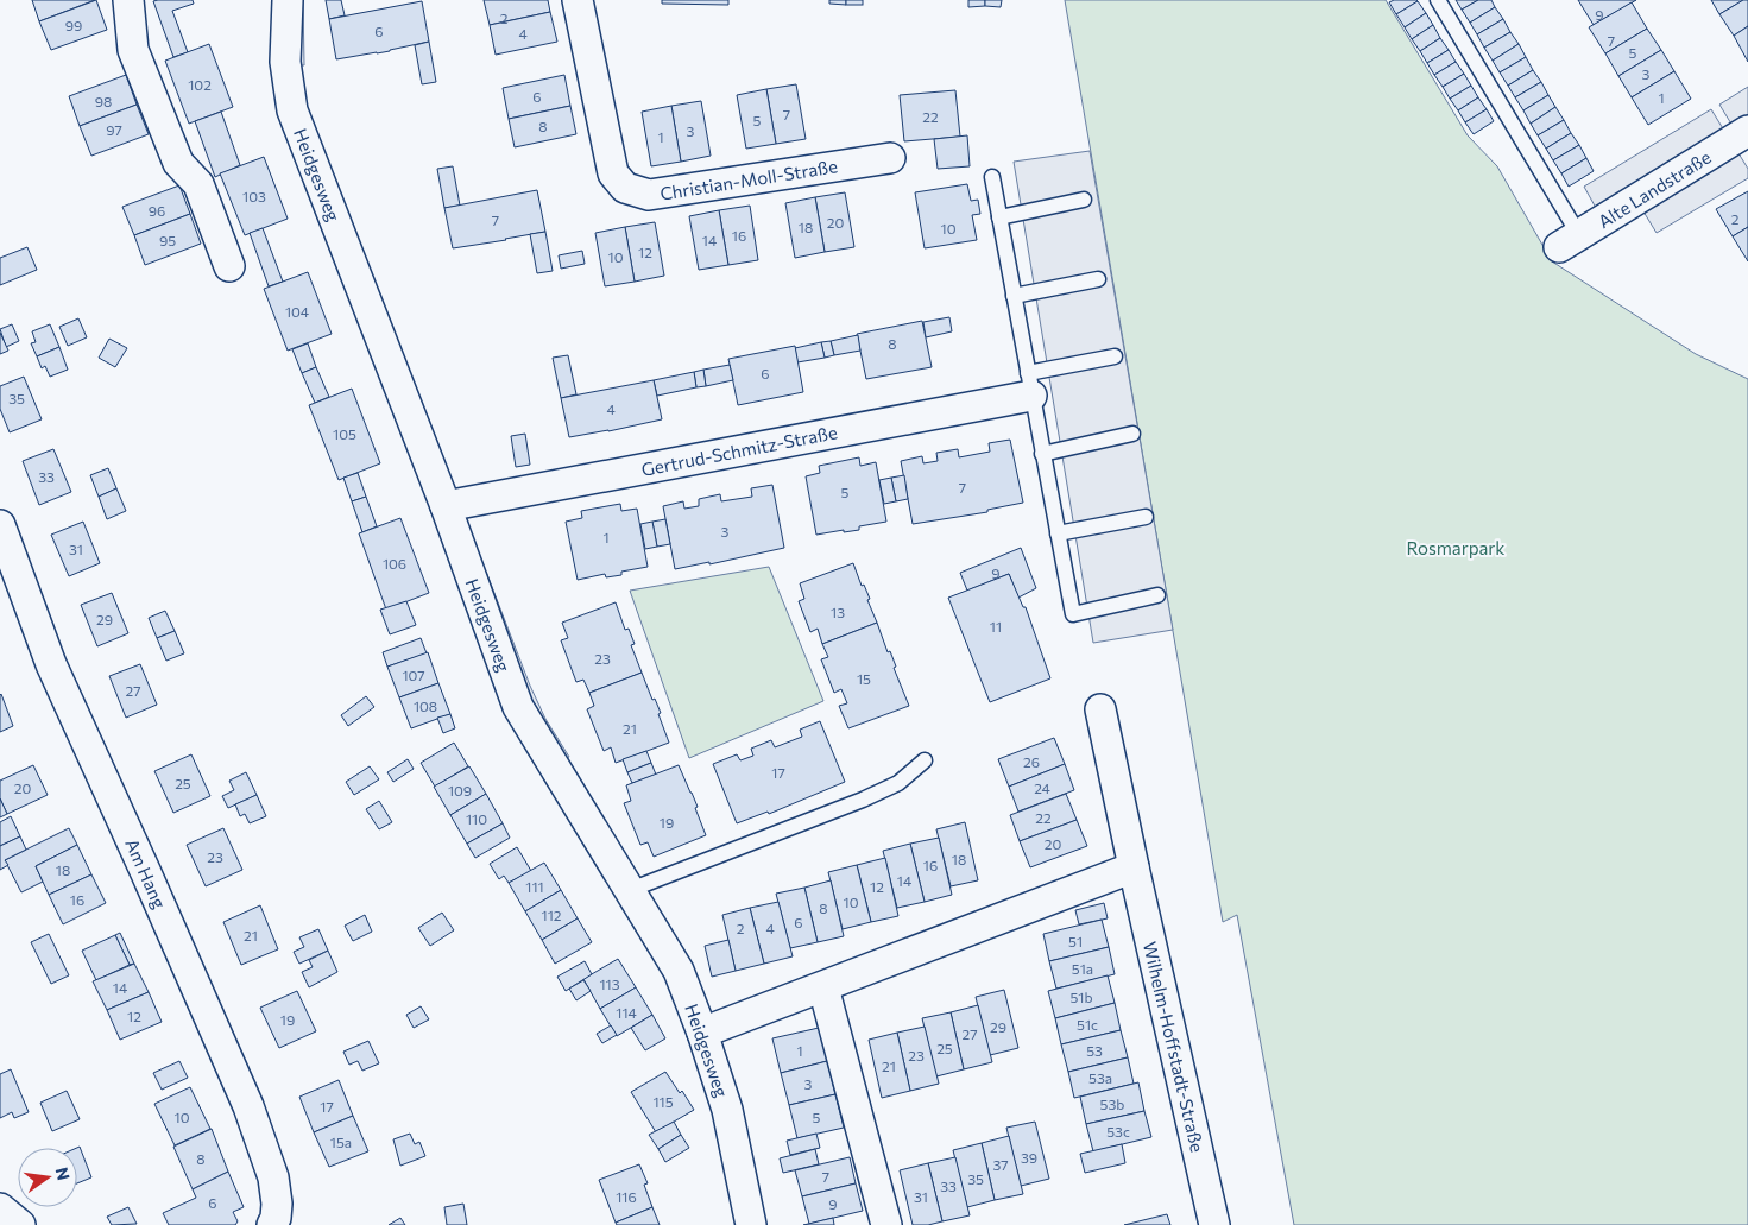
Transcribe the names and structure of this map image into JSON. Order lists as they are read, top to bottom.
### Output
{
  "streets": {
    "street": [
      "Heidgesweg",
      "Christian-Moll-Straße",
      "Alte Landstraße",
      "Gertrud-Schmitz-Straße",
      "Am Hang",
      "Wilhelm-Hoffstadt-Straße"
    ]
  },
  "crossings": [
    ["Heidgesweg", "Gertrud-Schmitz-Straße"]
  ],
  "parks": ["Rosmarpark"],
  "house_numbers": [
    "9",
    "2",
    "99",
    "6",
    "4",
    "7",
    "5",
    "3",
    "102",
    "6",
    "1",
    "98",
    "7",
    "22",
    "5",
    "8",
    "97",
    "3",
    "1",
    "103",
    "96",
    "2",
    "7",
    "20",
    "18",
    "10",
    "16",
    "95",
    "14",
    "12",
    "10",
    "104",
    "8",
    "6",
    "35",
    "4",
    "105",
    "33",
    "7",
    "5",
    "3",
    "1",
    "31",
    "106",
    "9",
    "13",
    "29",
    "11",
    "23",
    "107",
    "15",
    "27",
    "108",
    "21",
    "26",
    "17",
    "25",
    "20",
    "24",
    "109",
    "22",
    "110",
    "19",
    "20",
    "23",
    "18",
    "16",
    "18",
    "14",
    "111",
    "12",
    "16",
    "10",
    "8",
    "112",
    "6",
    "2",
    "4",
    "21",
    "51",
    "51a",
    "113",
    "14",
    "51b",
    "114",
    "12",
    "19",
    "51c",
    "29",
    "27",
    "25",
    "1",
    "53",
    "23",
    "21",
    "53a",
    "3",
    "115",
    "53b",
    "17",
    "10",
    "5",
    "53c",
    "15a",
    "39",
    "8",
    "37",
    "7",
    "35",
    "33",
    "116",
    "31",
    "6",
    "9"
  ],
  "north": "right"
}
